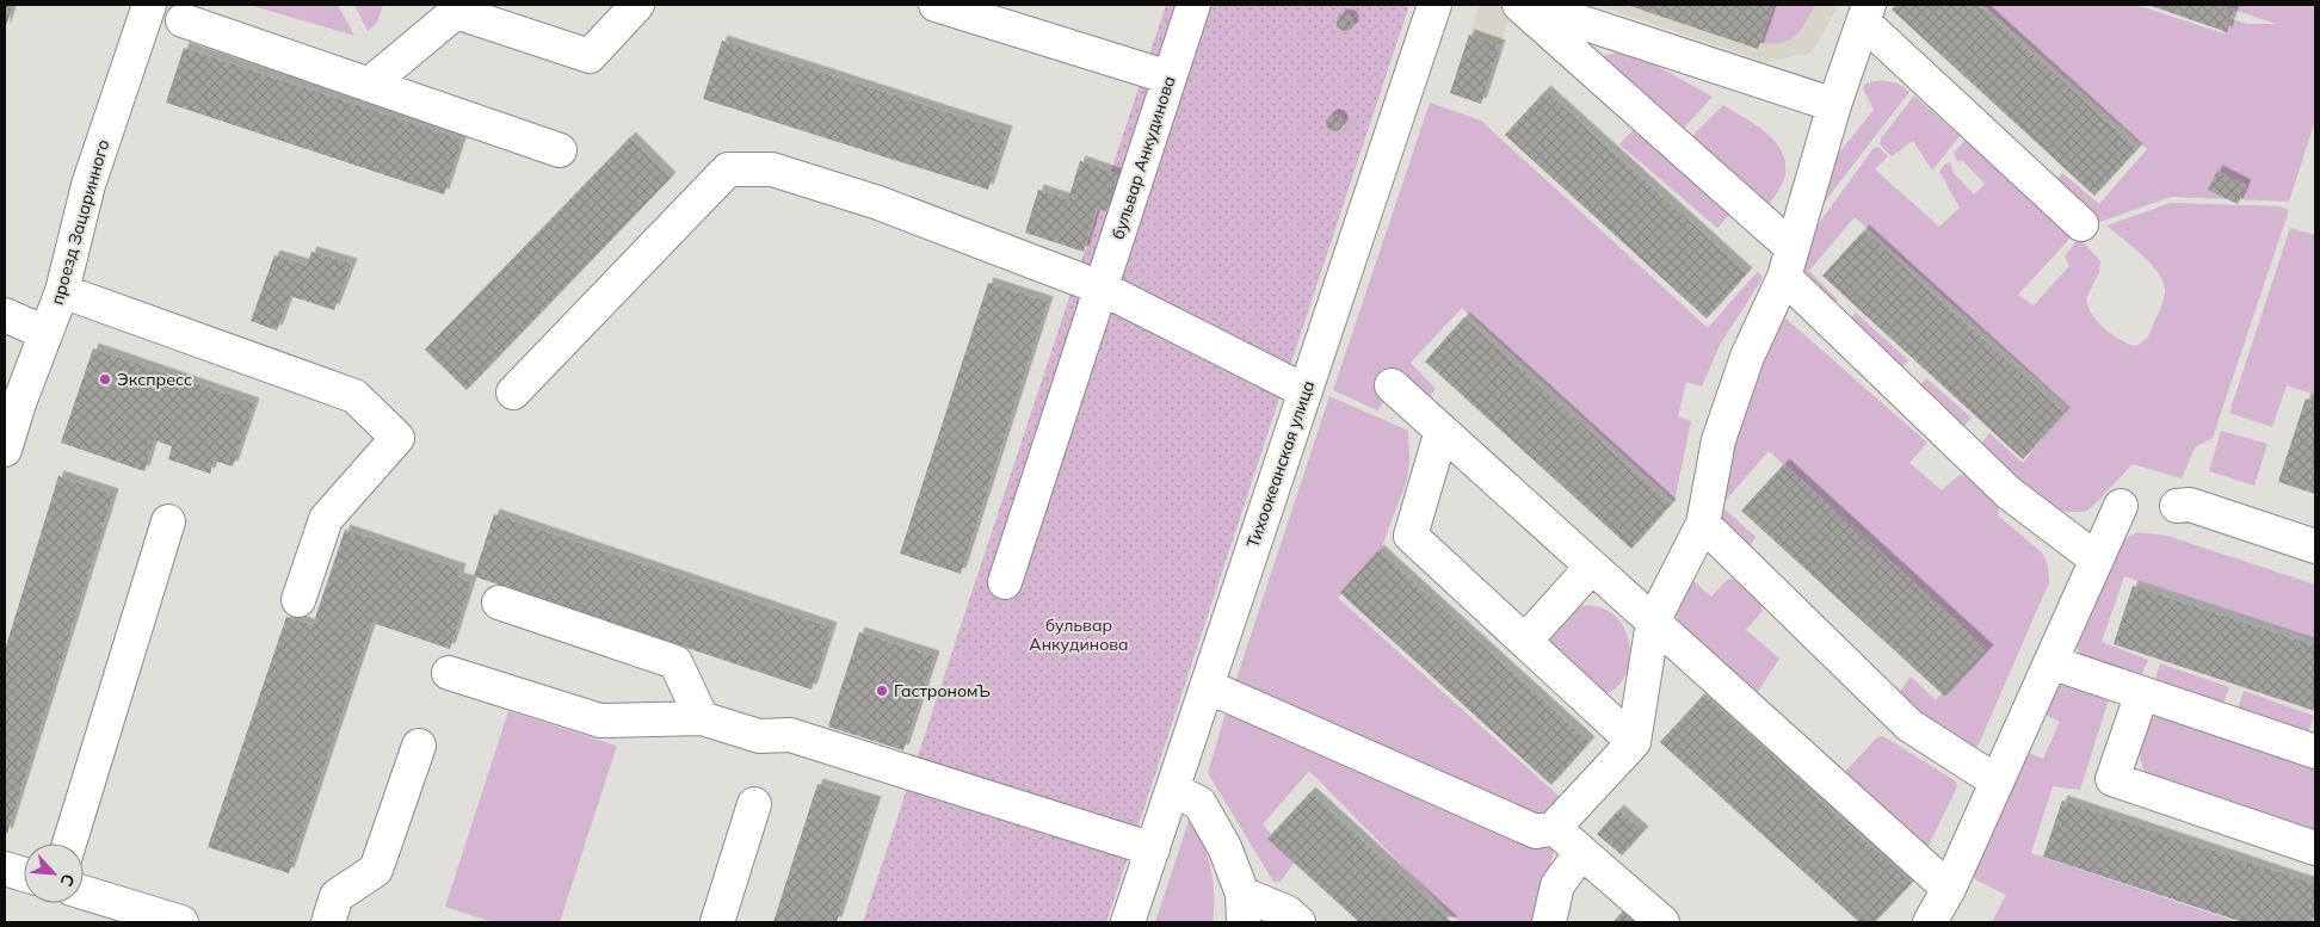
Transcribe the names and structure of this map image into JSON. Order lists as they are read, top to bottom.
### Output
{
  "streets": {
    "street": ["бульвар Анкудинова", "проезд Зацаринного", "Тихоокеанская улица"]
  },
  "parks": ["бульвар Анкудинова"],
  "places": ["Экспресс", "ГастрономЪ"],
  "north": "bottom right"
}
